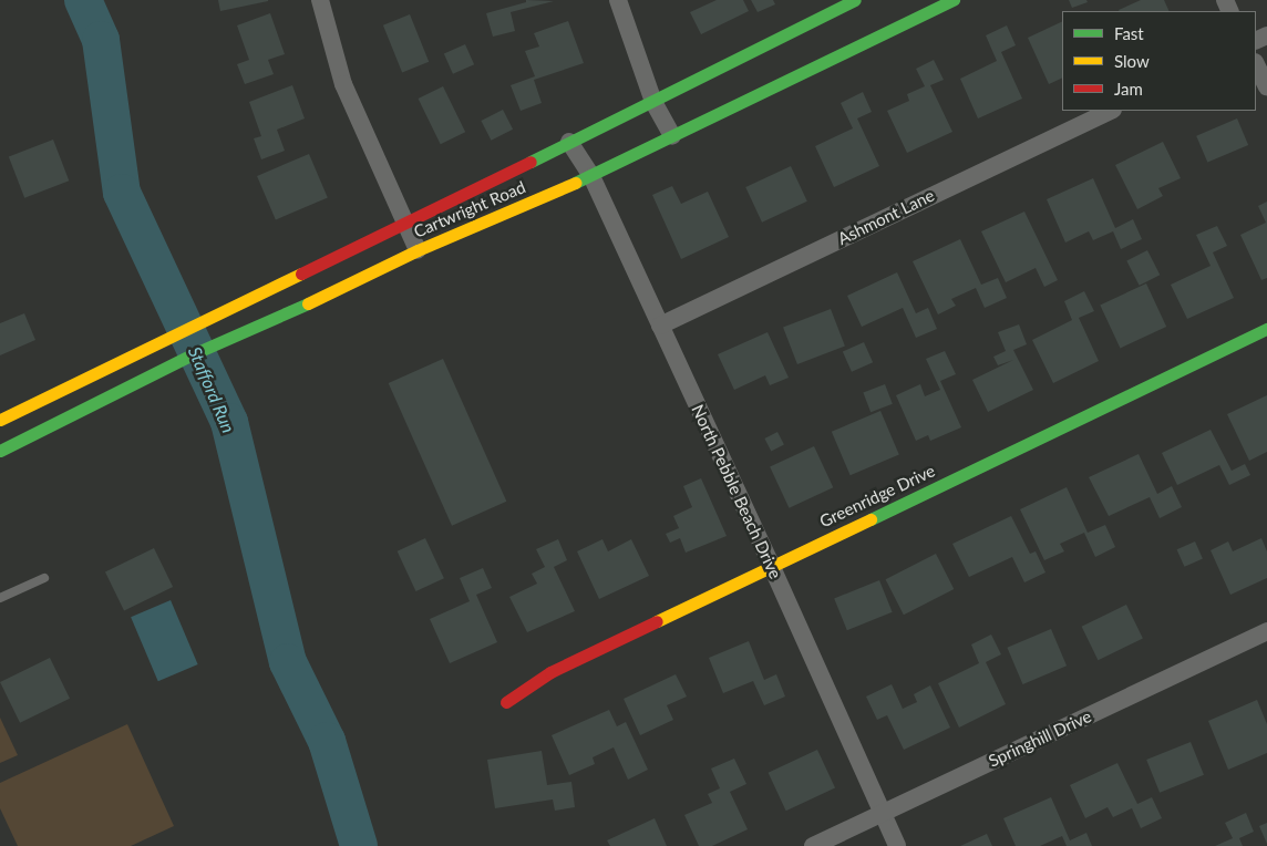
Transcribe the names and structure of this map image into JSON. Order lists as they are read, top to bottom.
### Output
{
  "streets": {
    "main road": ["Cartwright Road", "Greenridge Drive"],
    "street": ["Ashmont Lane", "North Pebble Beach Drive", "Springhill Drive"]
  },
  "crossings": [
    ["Cartwright Road", "North Pebble Beach Drive"],
    ["Ashmont Lane", "North Pebble Beach Drive"],
    ["North Pebble Beach Drive", "Greenridge Drive"],
    ["North Pebble Beach Drive", "Springhill Drive"]
  ],
  "water": ["Stafford Run"],
  "legend": ["Fast", "Slow", "Jam"]
}
